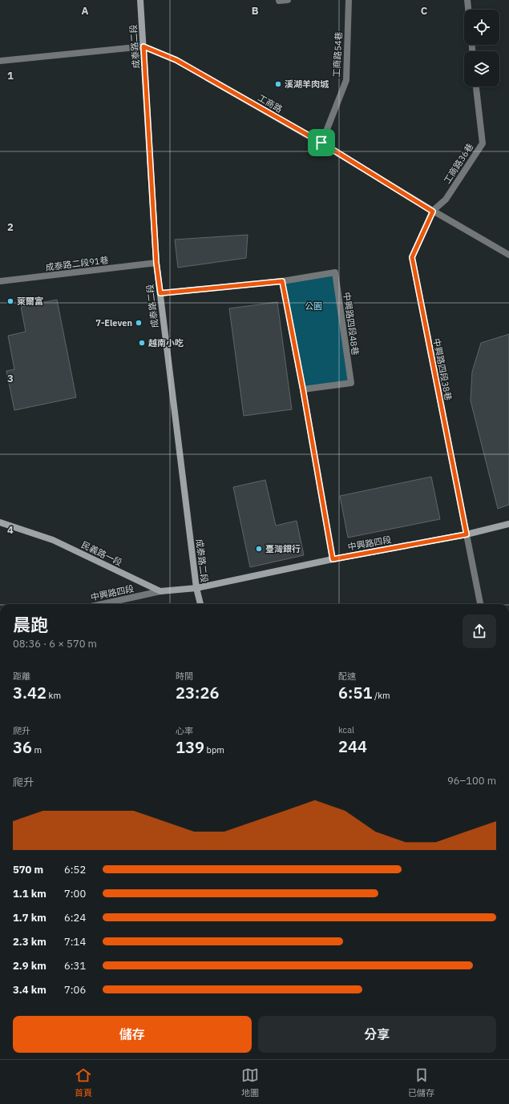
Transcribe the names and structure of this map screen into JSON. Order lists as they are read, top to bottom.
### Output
{
  "streets": {
    "main road": ["成泰路二段", "中興路四段", "民義路一段"],
    "street": [
      "工商路54巷",
      "工商路",
      "工商路36巷",
      "成泰路二段91巷",
      "中興路四段48巷",
      "中興路四段38巷"
    ]
  },
  "crossings": [
    ["成泰路二段", "工商路"],
    ["成泰路二段", "成泰路二段91巷"],
    ["成泰路二段", "中興路四段48巷"],
    ["成泰路二段", "中興路四段"],
    ["工商路54巷", "工商路"],
    ["工商路", "工商路36巷"],
    ["工商路", "中興路四段38巷"],
    ["工商路36巷", "中興路四段38巷"],
    ["中興路四段38巷", "中興路四段"],
    ["中興路四段", "民義路一段"]
  ],
  "parks": ["公園"],
  "places": [
    "溪湖羊肉城",
    "萊爾富",
    "7-Eleven",
    "越南小吃",
    "臺灣銀行"
  ],
  "page": {
    "heading": ["晨跑", "08:36 · 6 × 570 m"],
    "stats": [
      ["距離", "3.42 km"],
      ["時間", "23:26"],
      ["配速", "6:51 /km"],
      ["爬升", "36 m"],
      ["心率", "139 bpm"],
      ["kcal", "244"]
    ],
    "chart": ["爬升", "96–100 m"],
    "list": [
      {
        "name": "570 m",
        "note": "6:52"
      },
      {
        "name": "1.1 km",
        "note": "7:00"
      },
      {
        "name": "1.7 km",
        "note": "6:24"
      },
      {
        "name": "2.3 km",
        "note": "7:14"
      },
      {
        "name": "2.9 km",
        "note": "6:31"
      },
      {
        "name": "3.4 km",
        "note": "7:06"
      }
    ],
    "buttons": ["儲存", "分享"],
    "tabs": ["首頁", "地圖", "已儲存"]
  },
  "grid": {
    "columns": ["A", "B", "C"],
    "rows": [
      "1",
      "2",
      "3",
      "4"
    ]
  }
}
